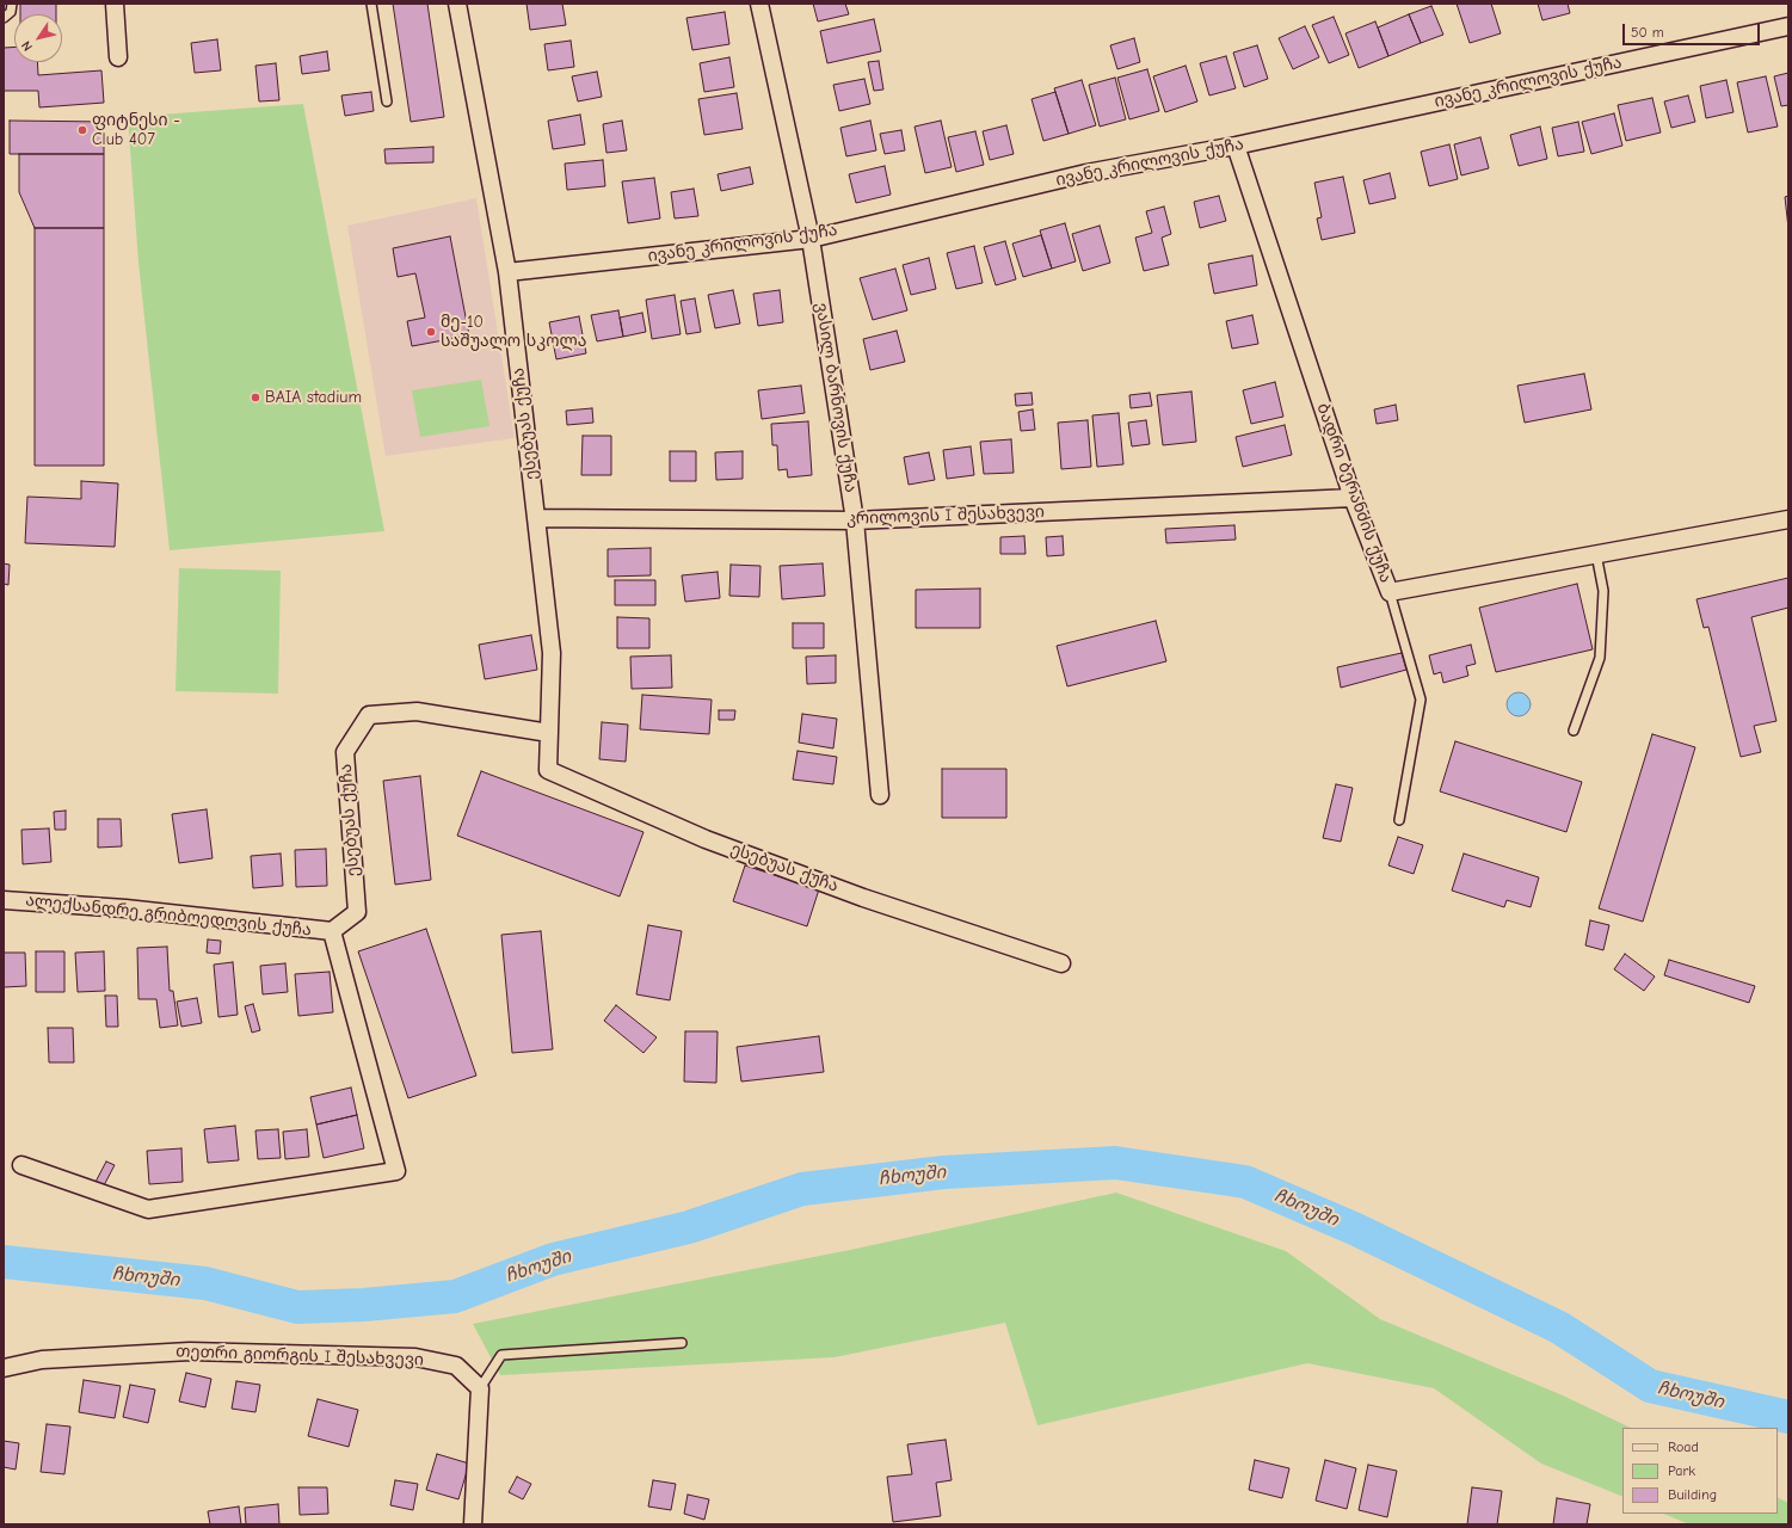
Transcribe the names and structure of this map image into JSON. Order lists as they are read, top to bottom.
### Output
{
  "streets": {
    "street": [
      "ივანე კრილოვის ქუჩა",
      "ვასილ ბარნოვის ქუჩა",
      "ესებუას ქუჩა",
      "ბადრი ბერანძის ქუჩა",
      "კრილოვის I შესახვევი",
      "ალექსანდრე გრიბოედოვის ქუჩა",
      "თეთრი გიორგის I შესახვევი"
    ]
  },
  "crossings": [
    ["ივანე კრილოვის ქუჩა", "ვასილ ბარნოვის ქუჩა"],
    ["ივანე კრილოვის ქუჩა", "ესებუას ქუჩა"],
    ["ივანე კრილოვის ქუჩა", "ბადრი ბერანძის ქუჩა"],
    ["ვასილ ბარნოვის ქუჩა", "კრილოვის I შესახვევი"],
    ["ესებუას ქუჩა", "კრილოვის I შესახვევი"],
    ["ესებუას ქუჩა", "ალექსანდრე გრიბოედოვის ქუჩა"],
    ["ბადრი ბერანძის ქუჩა", "კრილოვის I შესახვევი"]
  ],
  "water": ["ჩხოუში"],
  "places": ["ფიტნესი - Club 407", "მე-10 საშუალო სკოლა", "BAIA stadium"],
  "legend": ["Road", "Park", "Building"],
  "scale_bar": "50 m",
  "north": "bottom left"
}
